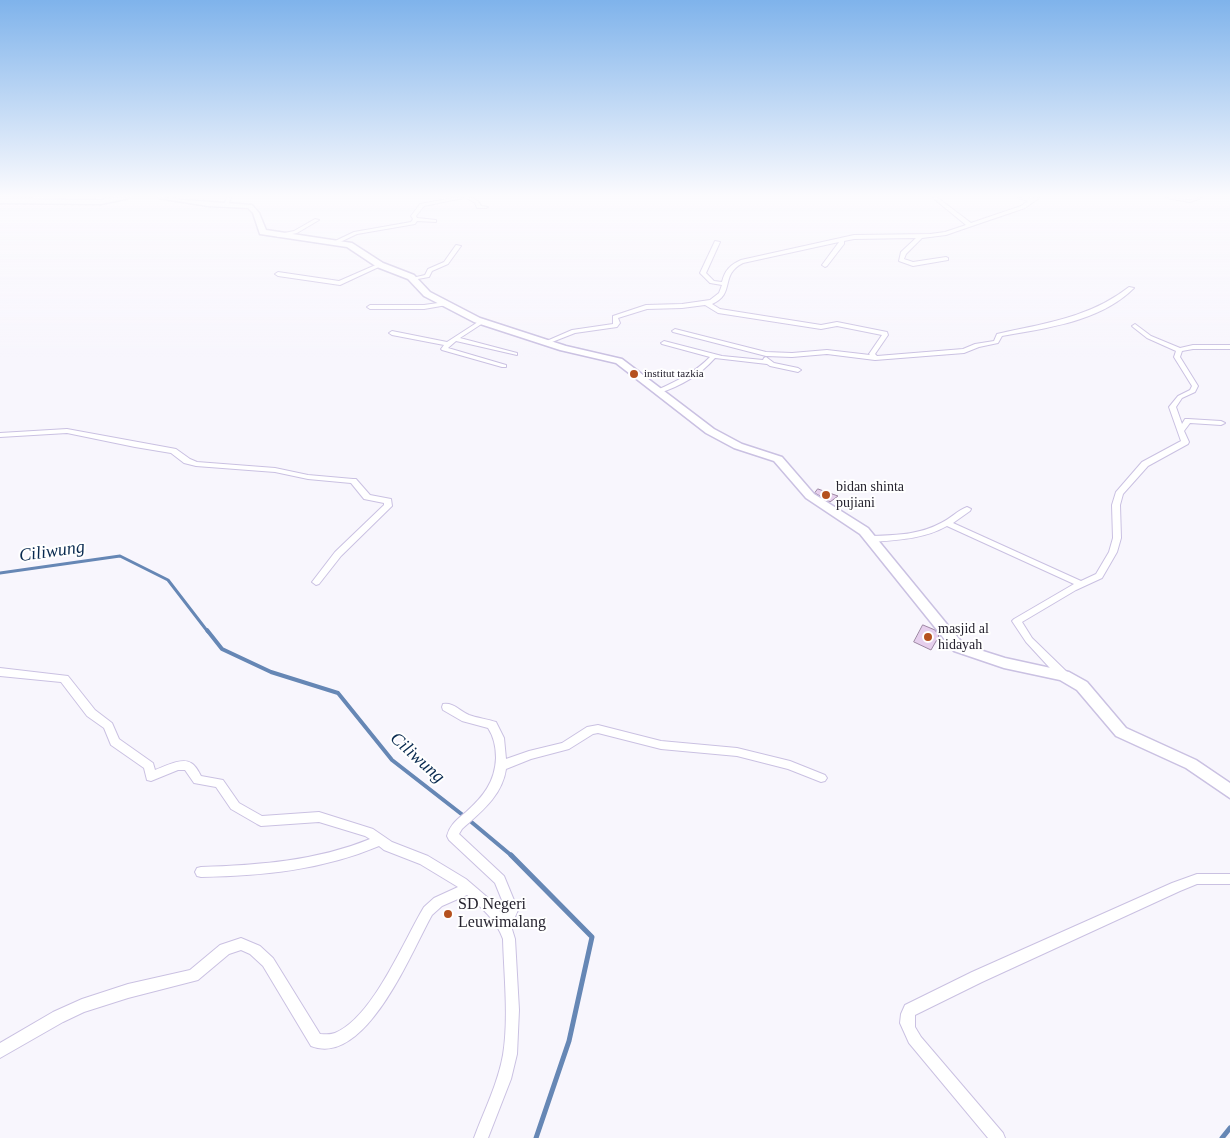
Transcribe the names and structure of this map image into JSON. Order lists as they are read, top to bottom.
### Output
{
  "water": ["Ciliwung"],
  "places": [
    "institut tazkia",
    "bidan shinta pujiani",
    "masjid al hidayah",
    "SD Negeri Leuwimalang"
  ]
}
